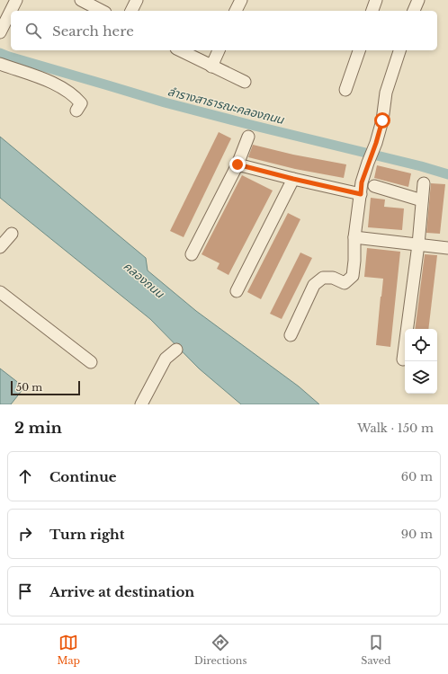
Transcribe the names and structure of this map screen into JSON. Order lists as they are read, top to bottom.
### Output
{
  "water": ["ลำรางสาธารณะคลองถนน", "คลองถนน"],
  "scale_bar": "50 m",
  "page": {
    "search": "Search here",
    "scale": "50 m",
    "heading": ["2 min", "Walk · 150 m"],
    "list": [
      ["Continue", "60 m"],
      ["Turn right", "90 m"],
      "Arrive at destination"
    ],
    "nav": ["Map", "Directions", "Saved"]
  }
}
